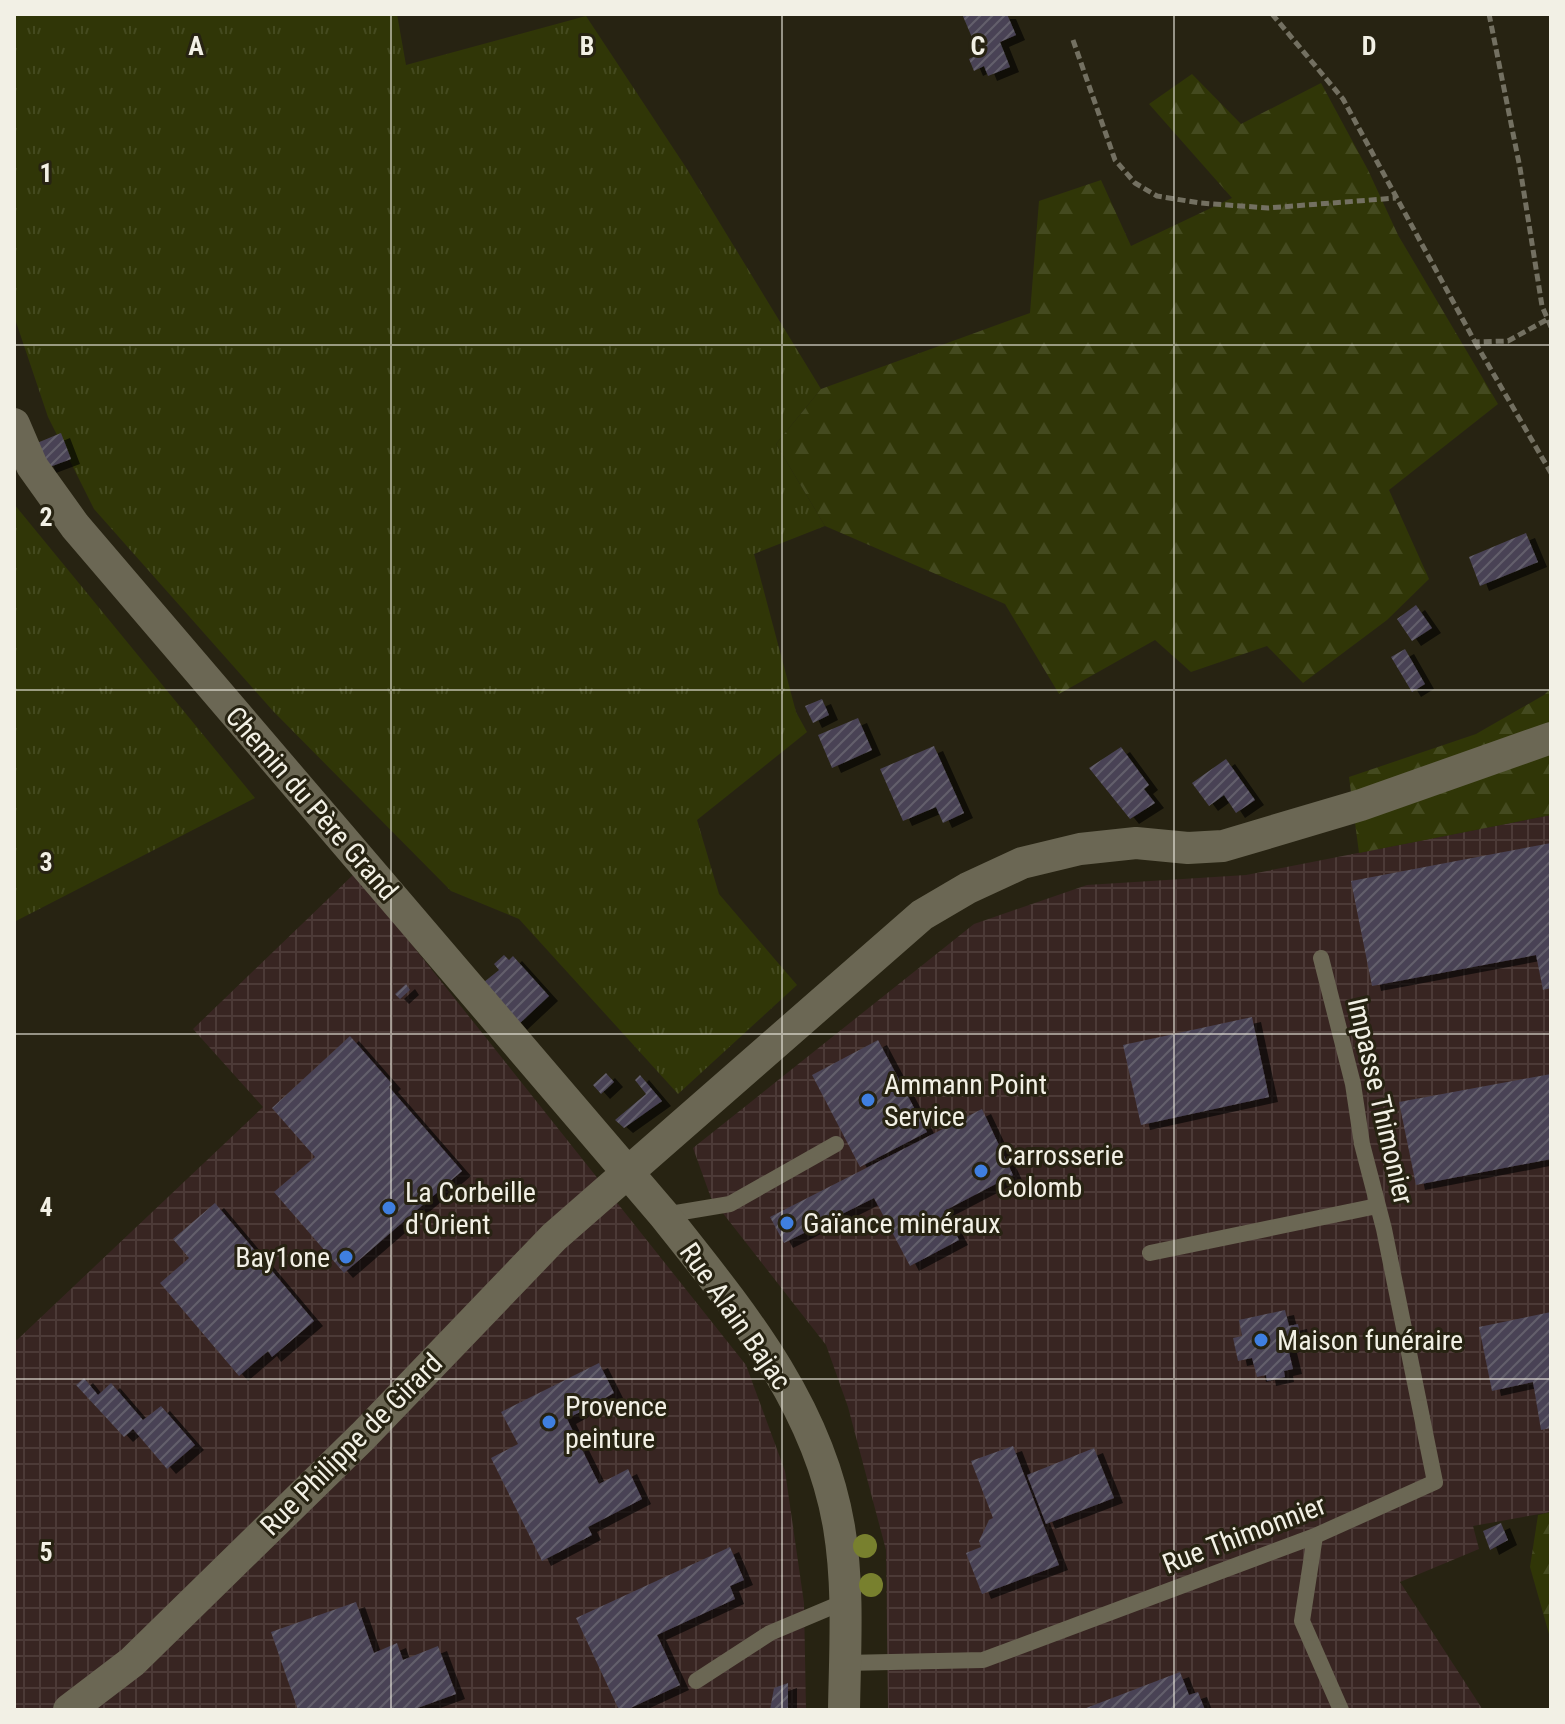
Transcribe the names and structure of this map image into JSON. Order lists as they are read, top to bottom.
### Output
{
  "streets": {
    "street": ["Chemin du Père Grand", "Rue Alain Bajac", "Rue Philippe de Girard"],
    "lane": ["Impasse Thimonier", "Rue Thimonnier"]
  },
  "crossings": [
    ["Chemin du Père Grand", "Rue Alain Bajac"],
    ["Chemin du Père Grand", "Rue Philippe de Girard"],
    ["Impasse Thimonier", "Rue Thimonnier"],
    ["Rue Alain Bajac", "Rue Philippe de Girard"],
    ["Rue Alain Bajac", "Rue Thimonnier"]
  ],
  "places": [
    "Ammann Point Service",
    "Carrosserie Colomb",
    "La Corbeille d'Orient",
    "Gaïance minéraux",
    "Bay1one",
    "Maison funéraire",
    "Provence peinture"
  ],
  "grid": {
    "columns": [
      "A",
      "B",
      "C",
      "D"
    ],
    "rows": [
      "1",
      "2",
      "3",
      "4",
      "5"
    ]
  }
}
